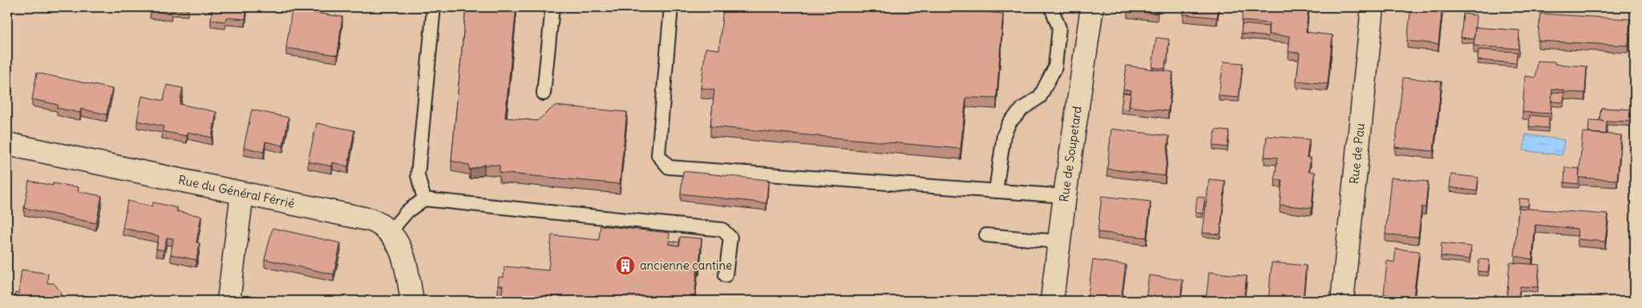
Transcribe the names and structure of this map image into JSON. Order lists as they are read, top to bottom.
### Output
{
  "streets": {
    "street": ["Rue de Soupetard", "Rue de Pau", "Rue du Général Férrié"]
  },
  "places": {
    "building": ["ancienne cantine"]
  }
}
